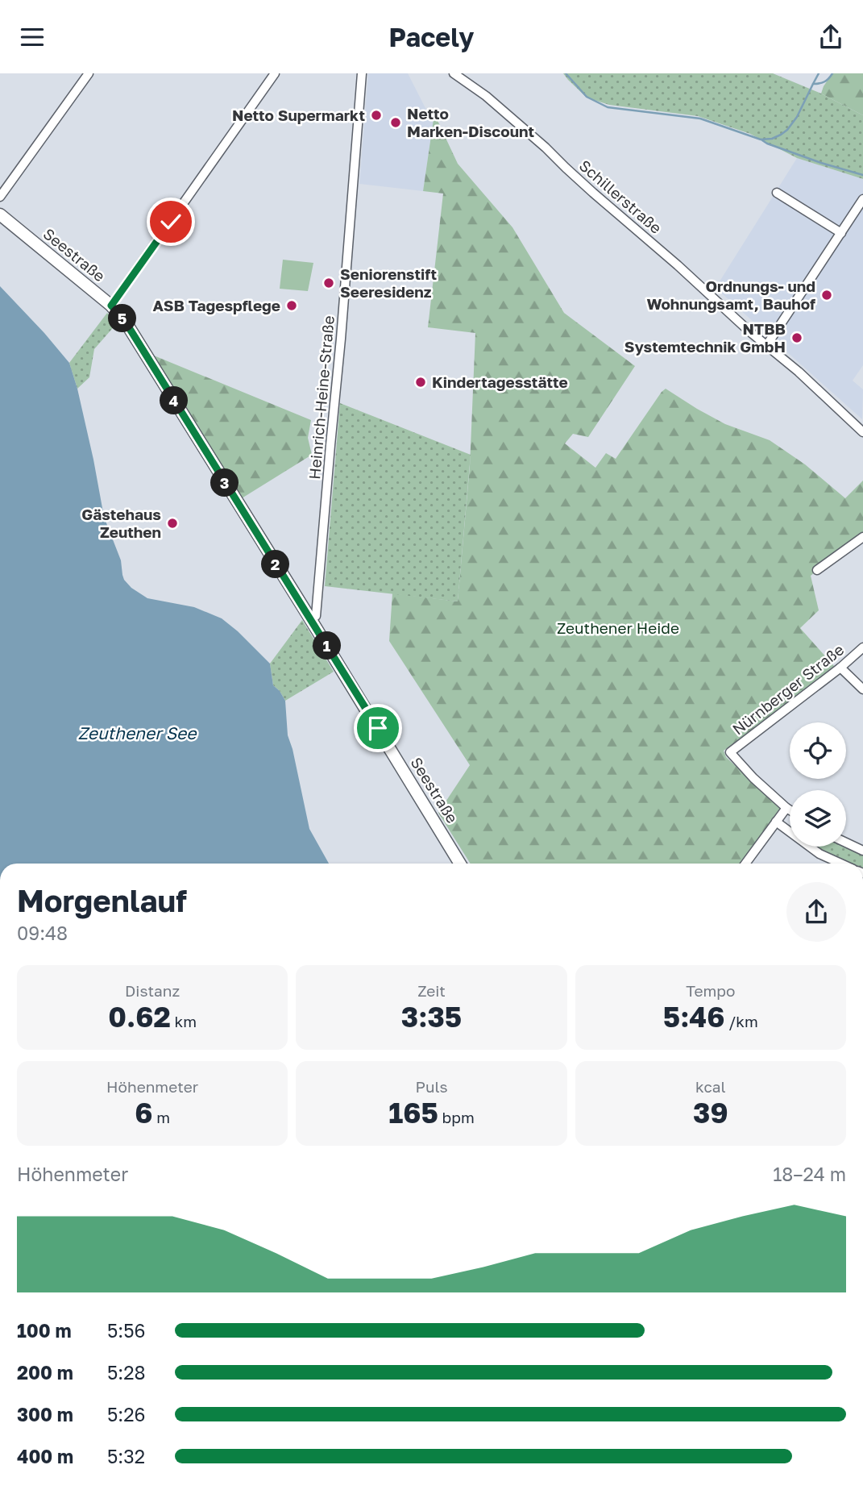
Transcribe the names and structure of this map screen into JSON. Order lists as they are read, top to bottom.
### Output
{
  "streets": {
    "main road": ["Seestraße"],
    "street": ["Schillerstraße", "Heinrich-Heine-Straße", "Nürnberger Straße"]
  },
  "crossings": [
    ["Seestraße", "Heinrich-Heine-Straße"]
  ],
  "water": ["Zeuthener See"],
  "parks": ["Zeuthener Heide"],
  "places": [
    "Netto Supermarkt",
    "Netto Marken-Discount",
    "Seniorenstift Seeresidenz",
    "Ordnungs- und Wohnungsamt, Bauhof",
    "ASB Tagespflege",
    "NTBB Systemtechnik GmbH",
    "Kindertagesstätte",
    "Gästehaus Zeuthen"
  ],
  "page": {
    "header": "Pacely",
    "pins": [
      "5",
      "4",
      "3",
      "2",
      "1"
    ],
    "heading": ["Morgenlauf", "09:48"],
    "stats": [
      ["Distanz", "0.62 km"],
      ["Zeit", "3:35"],
      ["Tempo", "5:46 /km"],
      ["Höhenmeter", "6 m"],
      ["Puls", "165 bpm"],
      ["kcal", "39"]
    ],
    "chart": ["Höhenmeter", "18–24 m"],
    "list": [
      {
        "name": "100 m",
        "note": "5:56"
      },
      {
        "name": "200 m",
        "note": "5:28"
      },
      {
        "name": "300 m",
        "note": "5:26"
      },
      {
        "name": "400 m",
        "note": "5:32"
      }
    ]
  }
}
